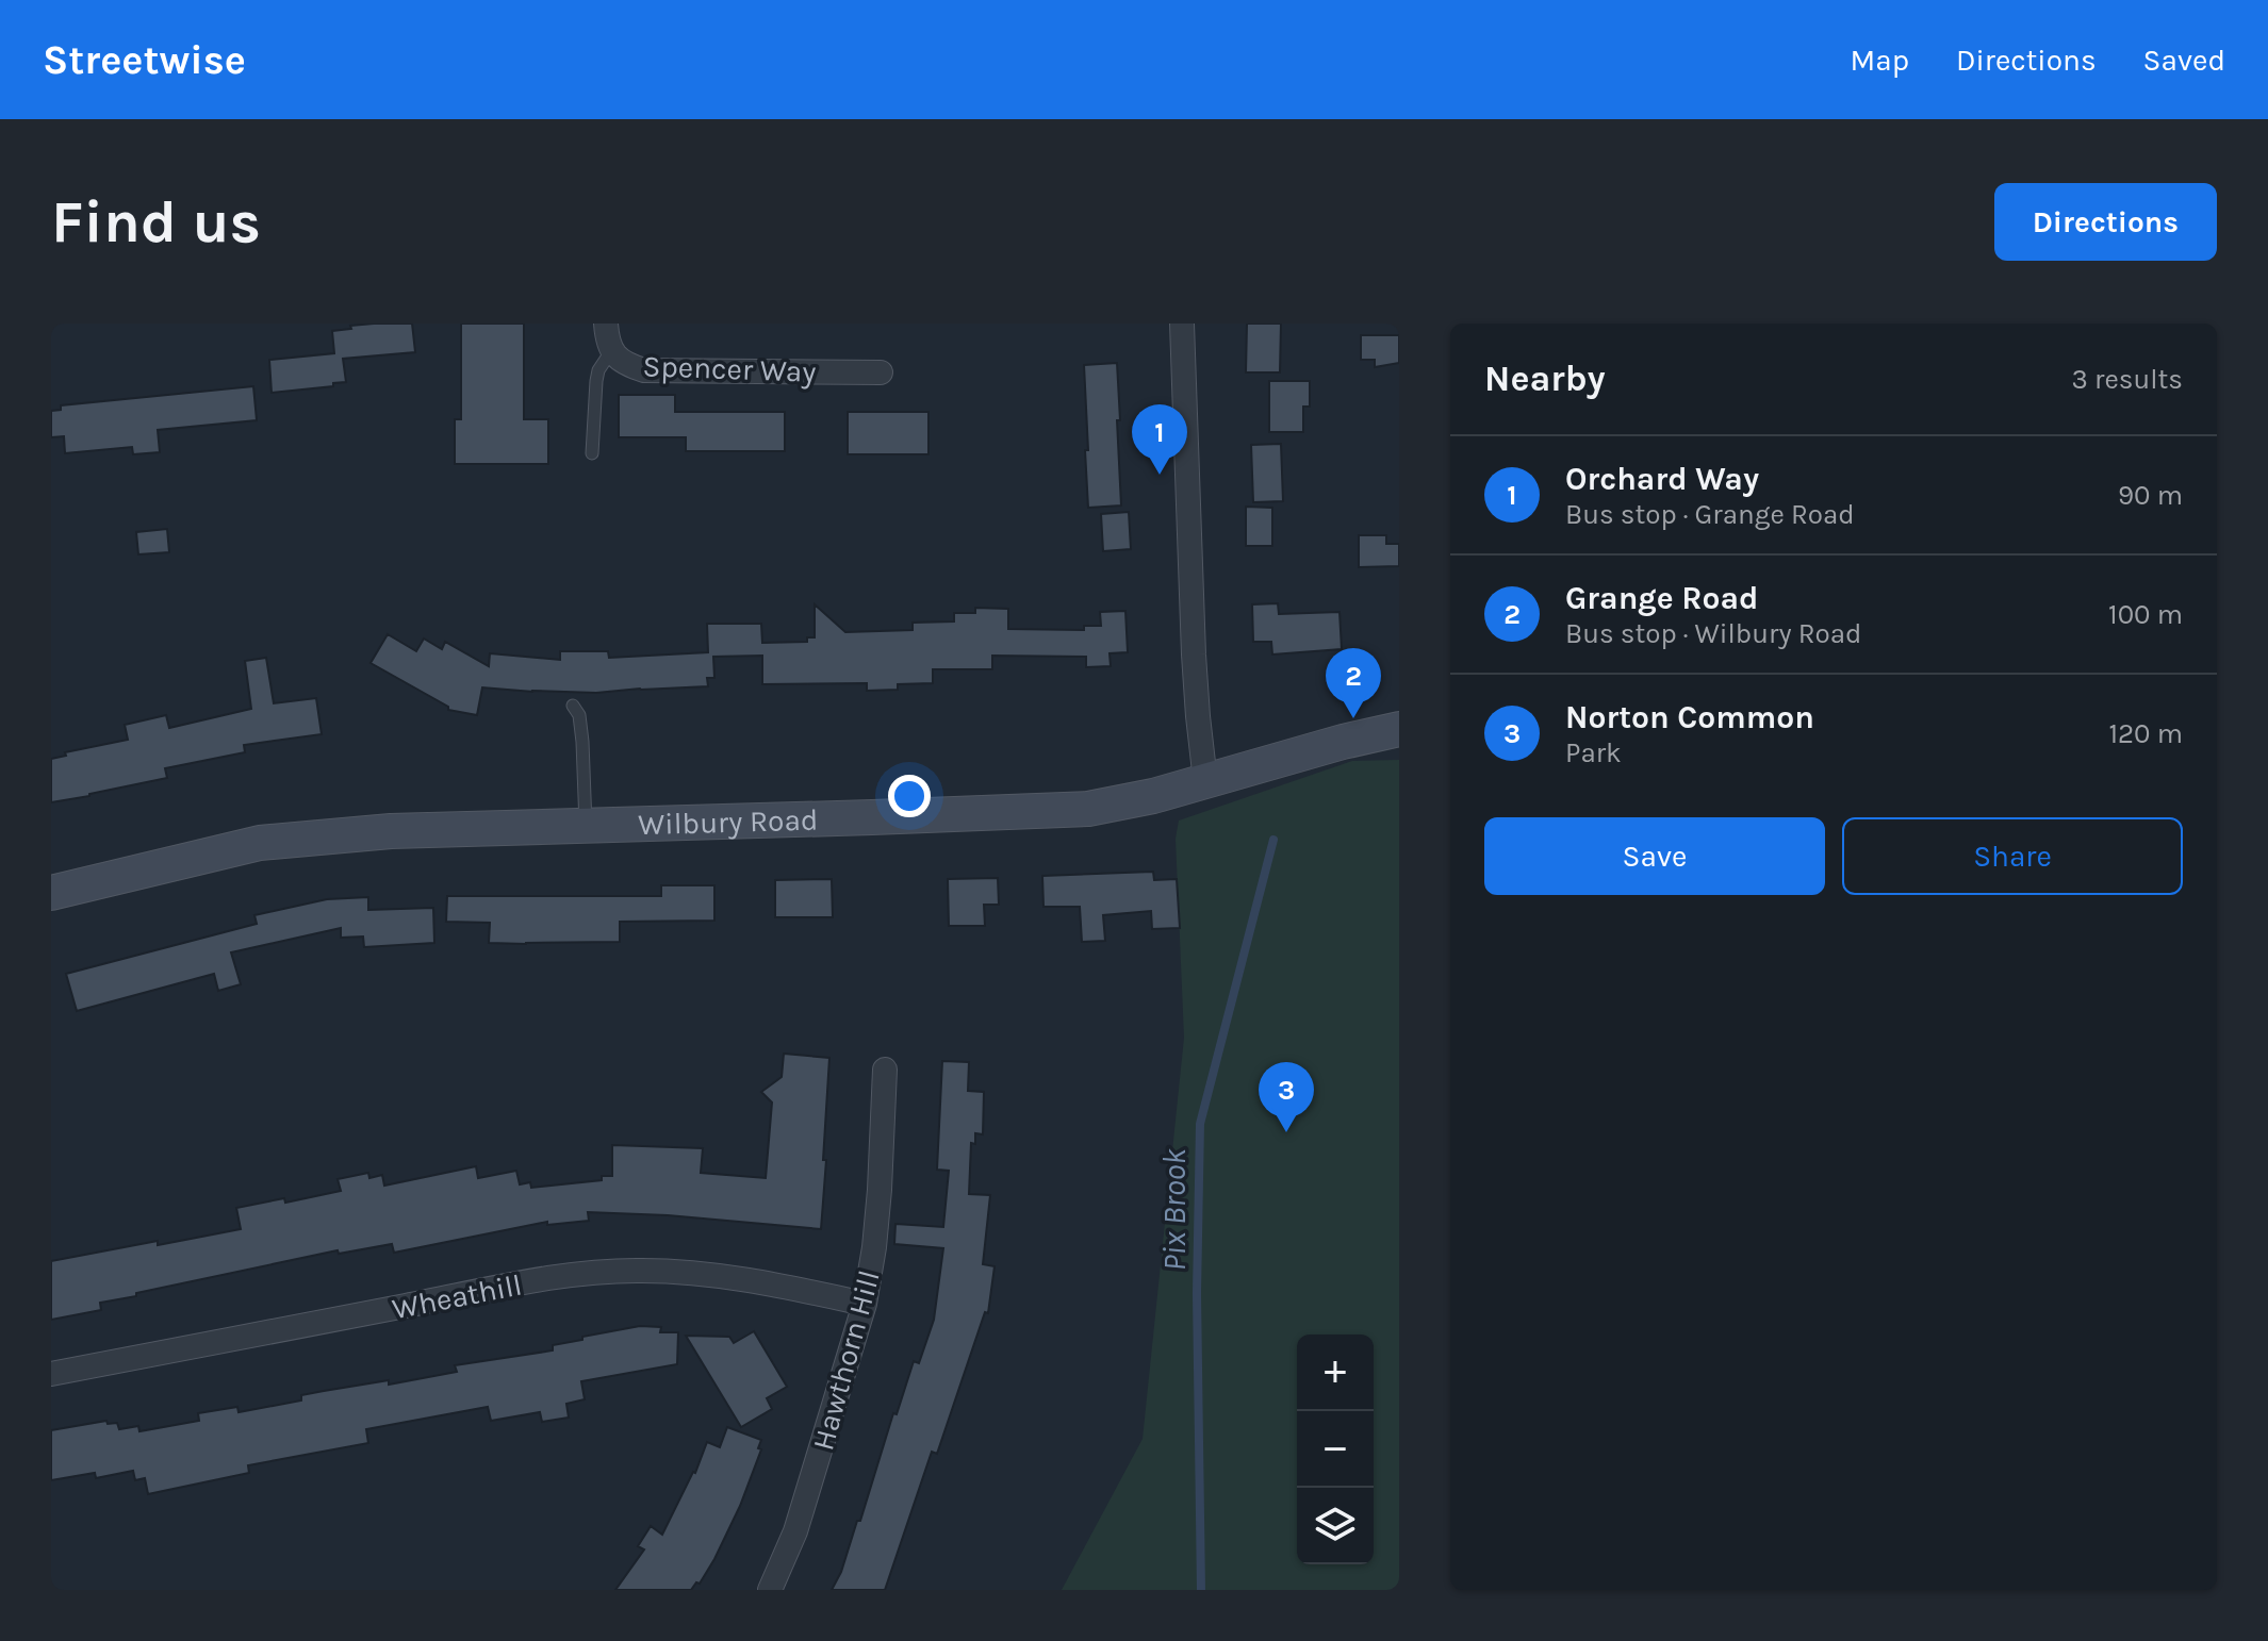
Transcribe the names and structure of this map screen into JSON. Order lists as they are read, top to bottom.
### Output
{
  "streets": {
    "street": [
      "Spencer Way",
      "Wilbury Road",
      "Wheathill",
      "Hawthorn Hill"
    ]
  },
  "crossings": [
    ["Wheathill", "Hawthorn Hill"]
  ],
  "water": ["Pix Brook"],
  "page": {
    "header": "Streetwise",
    "nav": ["Map", "Directions", "Saved"],
    "buttons": [
      "Directions",
      ["Save", "Share"]
    ],
    "title": "Find us",
    "heading": ["Nearby", "3 results"],
    "pins": ["1", "2", "3"],
    "list": [
      {
        "mark": "1",
        "name": "Orchard Way",
        "note": "Bus stop · Grange Road",
        "value": "90 m"
      },
      {
        "mark": "2",
        "name": "Grange Road",
        "note": "Bus stop · Wilbury Road",
        "value": "100 m"
      },
      {
        "mark": "3",
        "name": "Norton Common",
        "note": "Park",
        "value": "120 m"
      }
    ],
    "map_buttons": ["+", "−"]
  }
}
